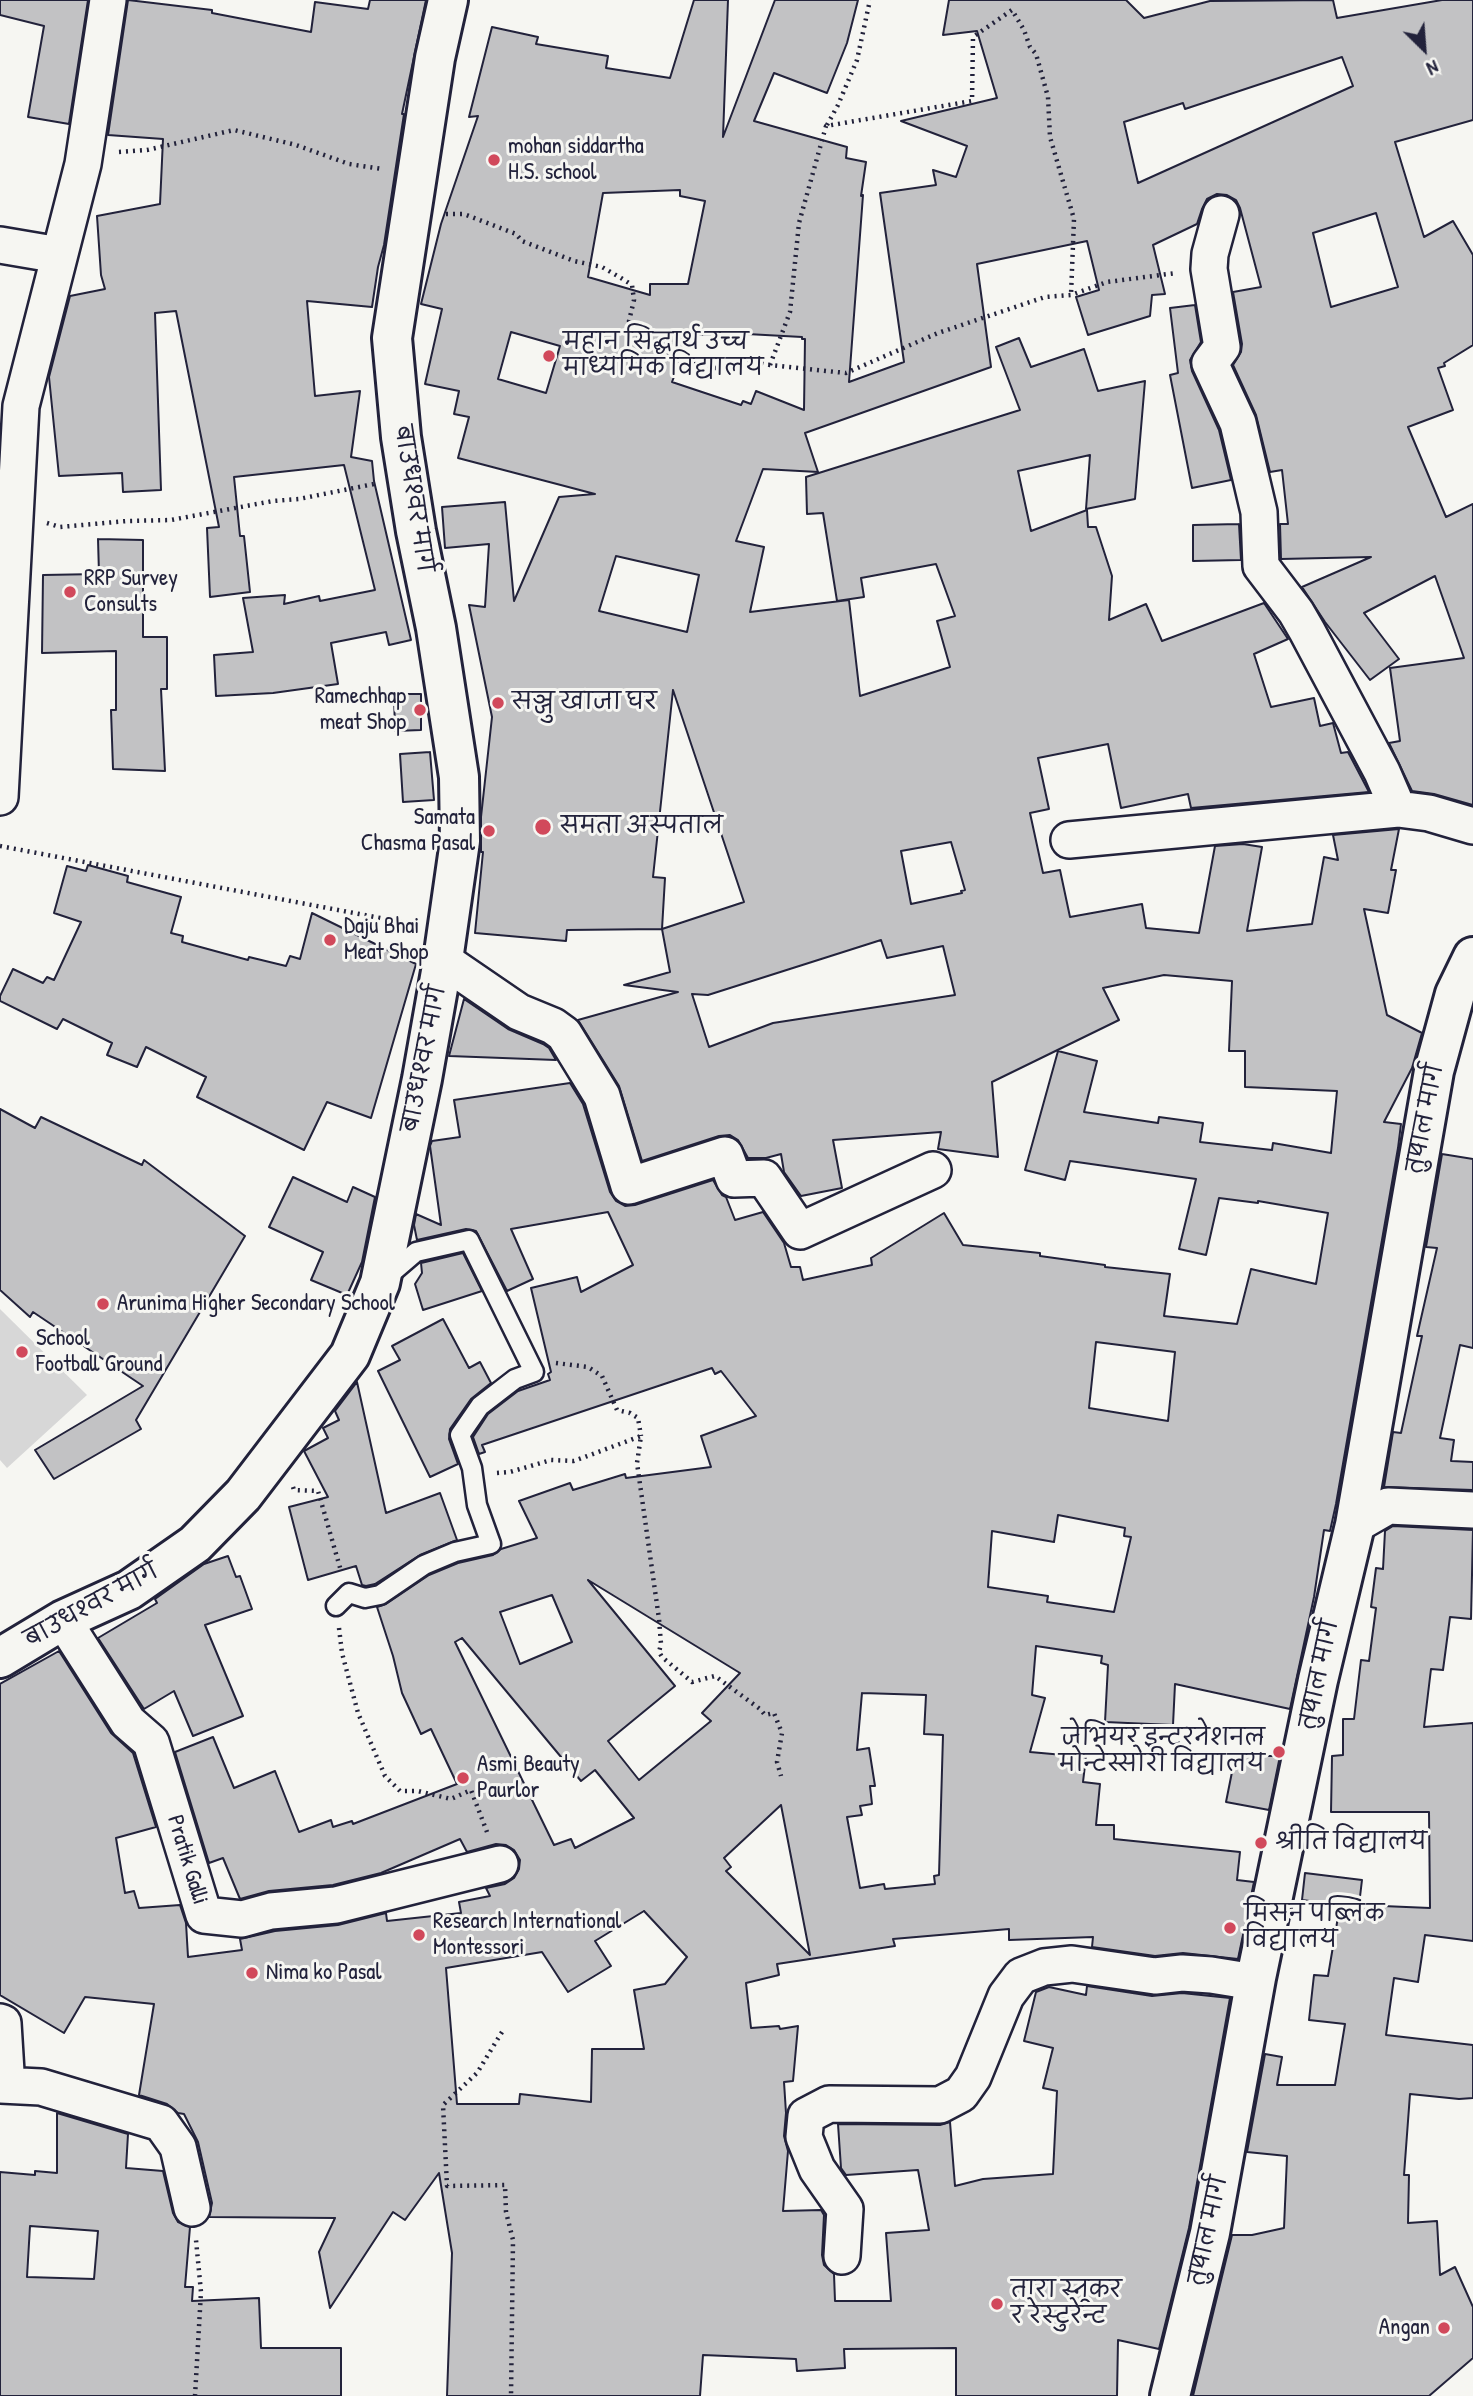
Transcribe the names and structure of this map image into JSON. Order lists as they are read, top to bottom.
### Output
{
  "streets": {
    "main road": ["बाउधश्वर मार्ग", "तुषाल मार्ग"],
    "street": ["Pratik Galli"]
  },
  "crossings": [
    ["बाउधश्वर मार्ग", "Pratik Galli"]
  ],
  "places": [
    "mohan siddartha H.S. school",
    "महान सिद्धार्थ उच्च माध्यमिक विद्यालय",
    "RRP Survey Consults",
    "सञ्जु खाजा घर",
    "Ramechhap meat Shop",
    "समता अस्पताल",
    "Samata Chasma Pasal",
    "Daju Bhai Meat Shop",
    "Arunima Higher Secondary School",
    "School Football Ground",
    "जेभियर इन्टरनेशनल मोन्टेस्सोरी विद्यालय",
    "Asmi Beauty Paurlor",
    "श्रीति विद्यालय",
    "मिसन पब्लिक विद्यालय",
    "Research International Montessori",
    "Nima ko Pasal",
    "तारा स्नूकर र रेस्टुरेन्ट",
    "Angan"
  ],
  "north": "bottom right"
}
